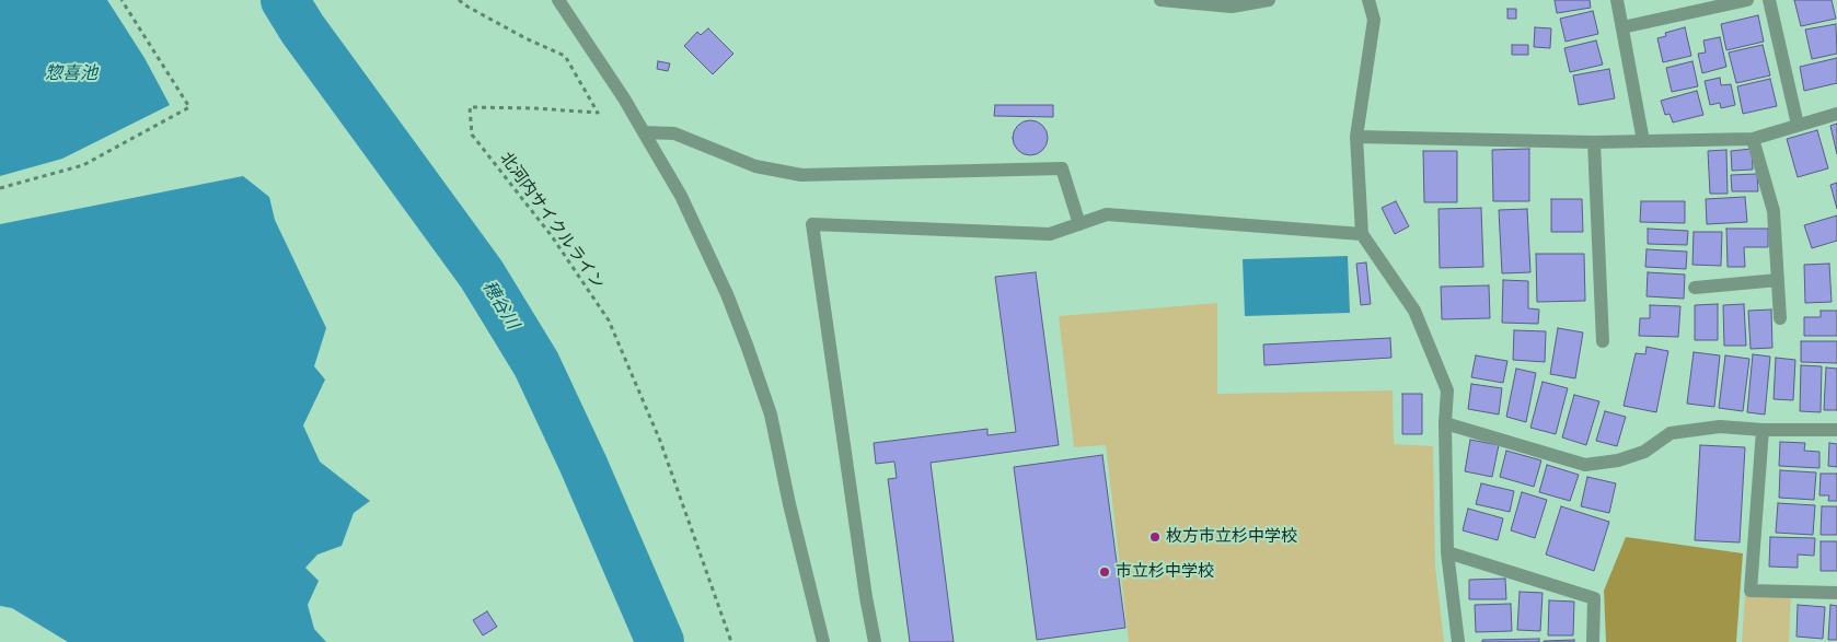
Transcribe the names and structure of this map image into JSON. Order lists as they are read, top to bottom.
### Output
{
  "streets": {
    "path": ["北河内サイクルライン"]
  },
  "water": ["惣喜池", "穂谷川"],
  "places": ["枚方市立杉中学校", "市立杉中学校"]
}
